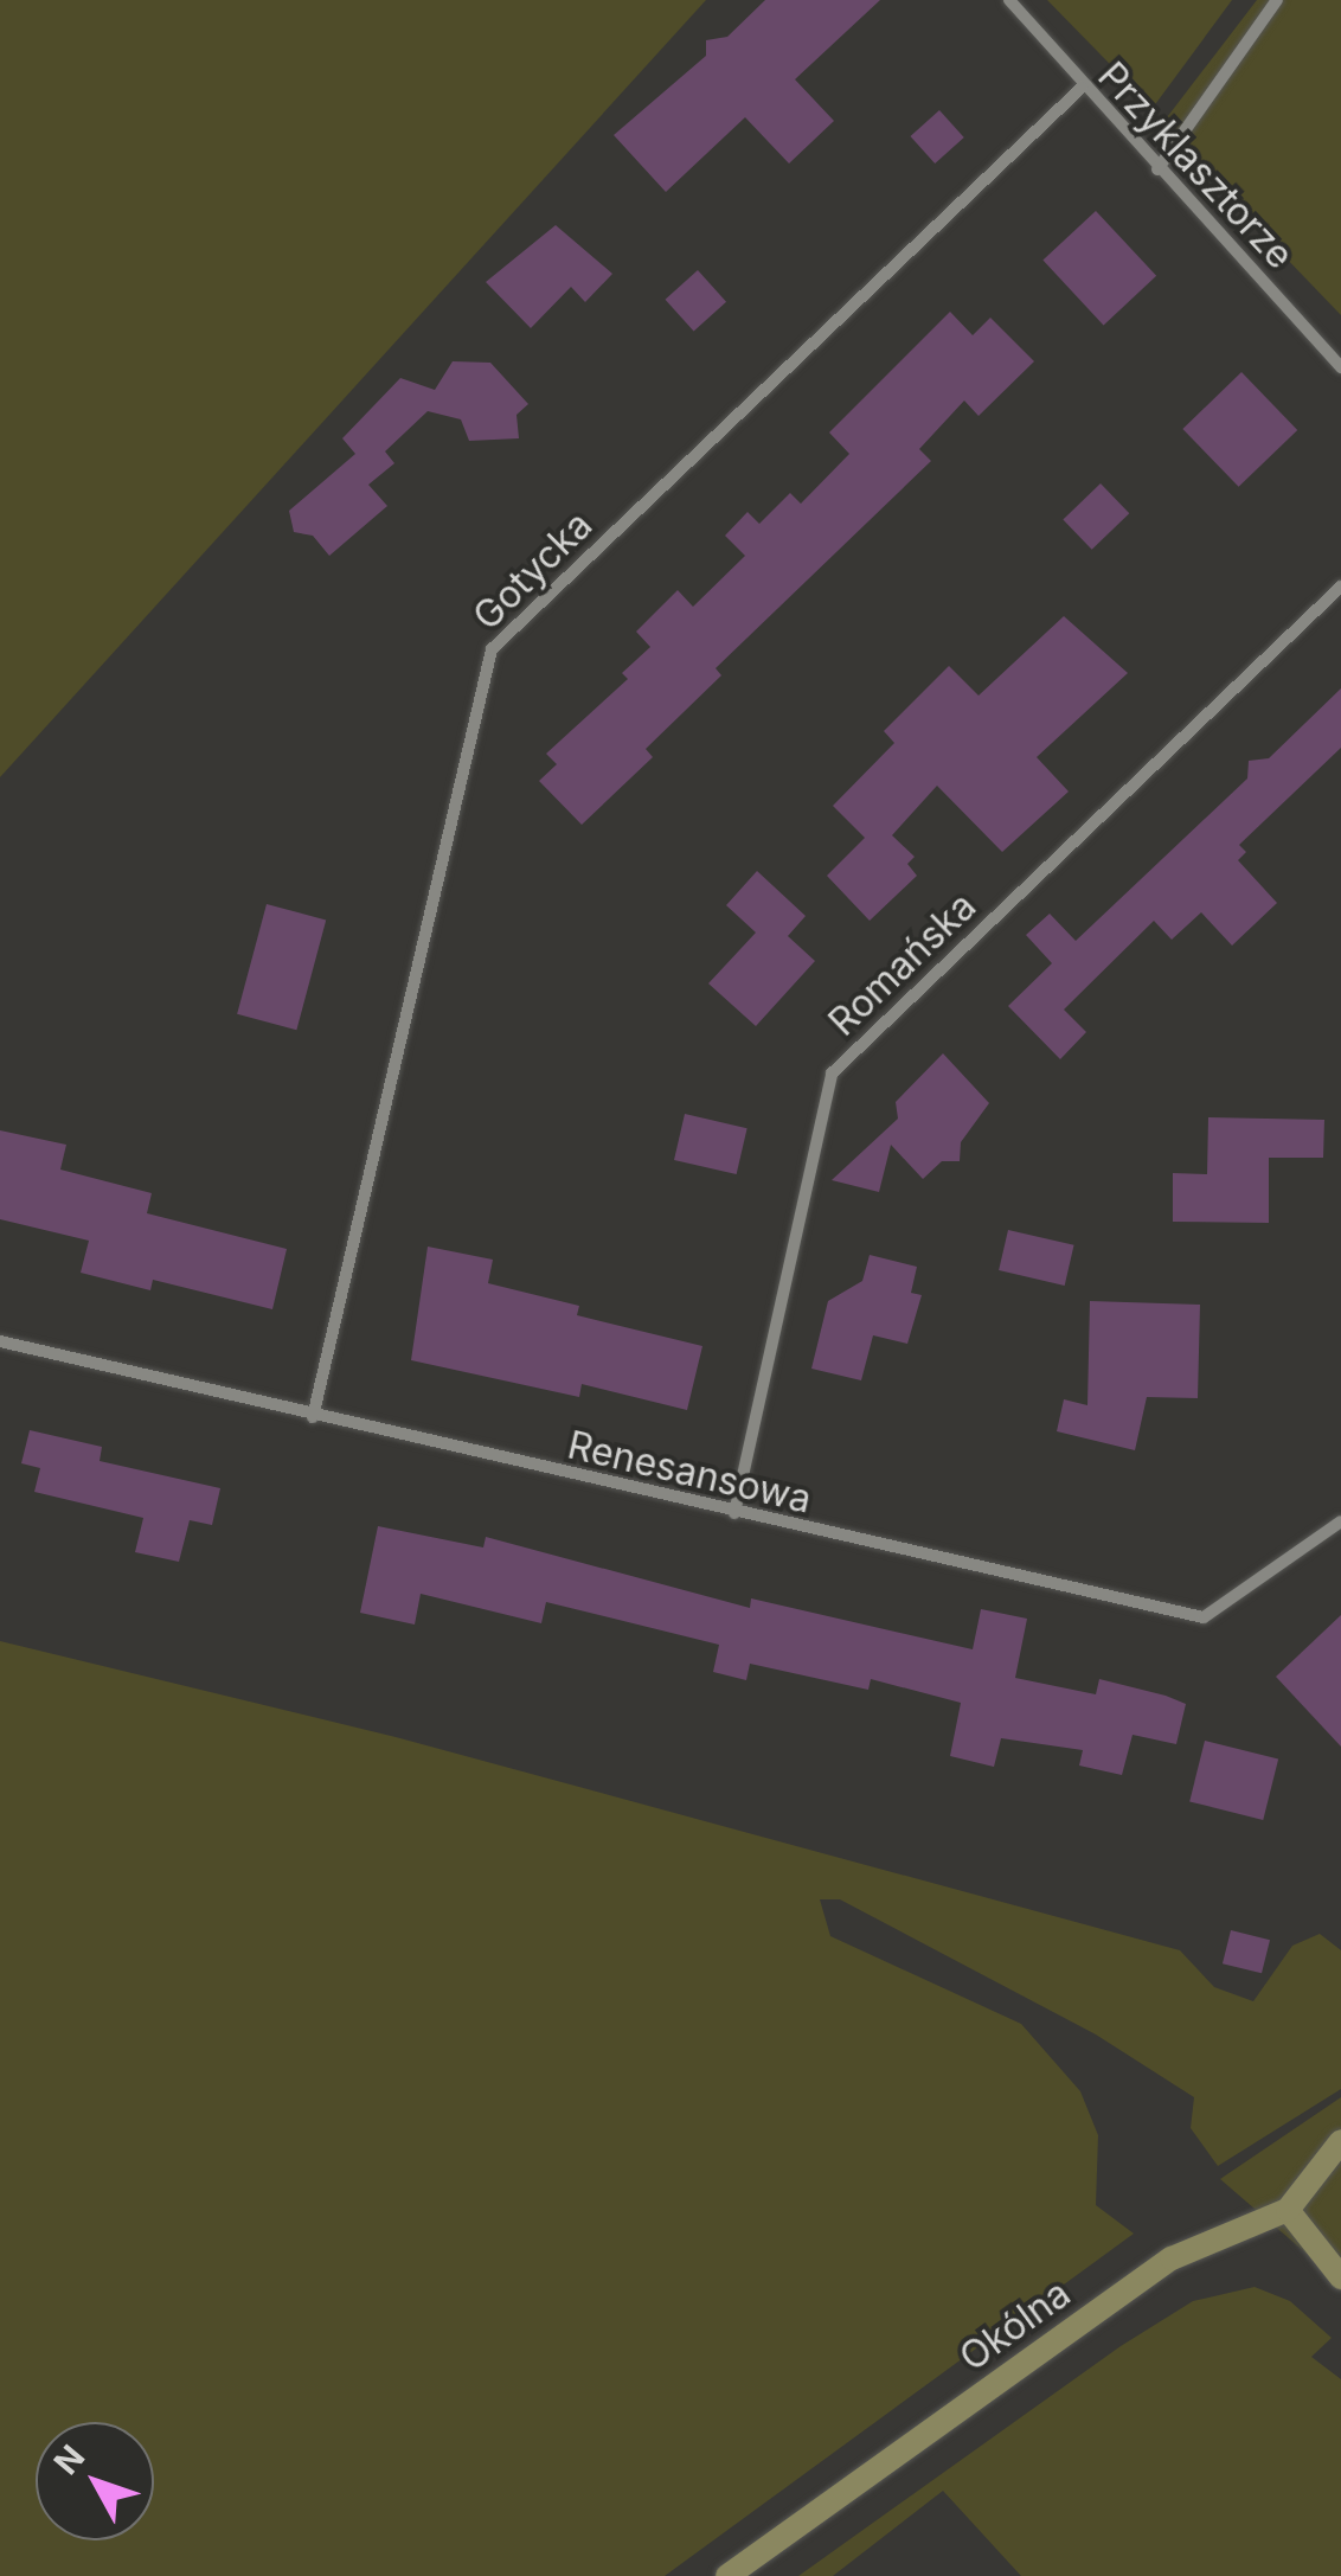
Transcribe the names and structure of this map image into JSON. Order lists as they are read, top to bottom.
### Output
{
  "streets": {
    "street": [
      "Przyklasztorze",
      "Gotycka",
      "Romańska",
      "Renesansowa",
      "Okólna"
    ]
  },
  "crossings": [
    ["Przyklasztorze", "Gotycka"],
    ["Gotycka", "Renesansowa"],
    ["Romańska", "Renesansowa"]
  ],
  "north": "top left"
}
